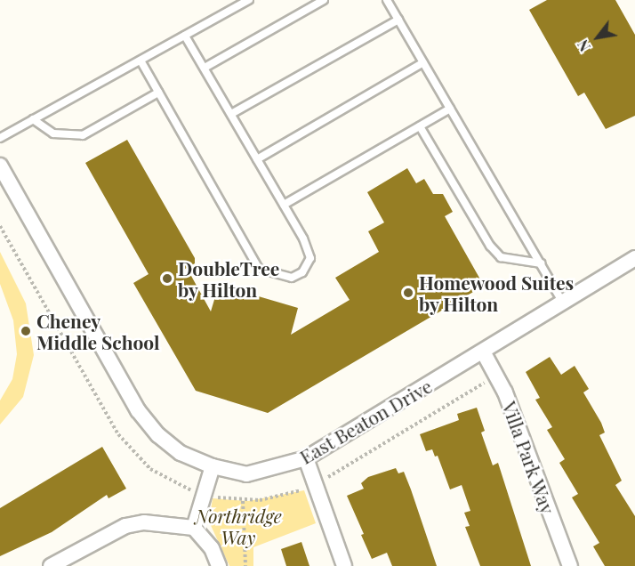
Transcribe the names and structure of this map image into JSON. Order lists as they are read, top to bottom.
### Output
{
  "streets": {
    "street": ["East Beaton Drive", "Villa Park Way"]
  },
  "crossings": [
    ["East Beaton Drive", "Villa Park Way"]
  ],
  "parks": ["Northridge Way"],
  "places": ["DoubleTree by Hilton", "Homewood Suites by Hilton", "Cheney Middle School"],
  "north": "bottom left"
}
